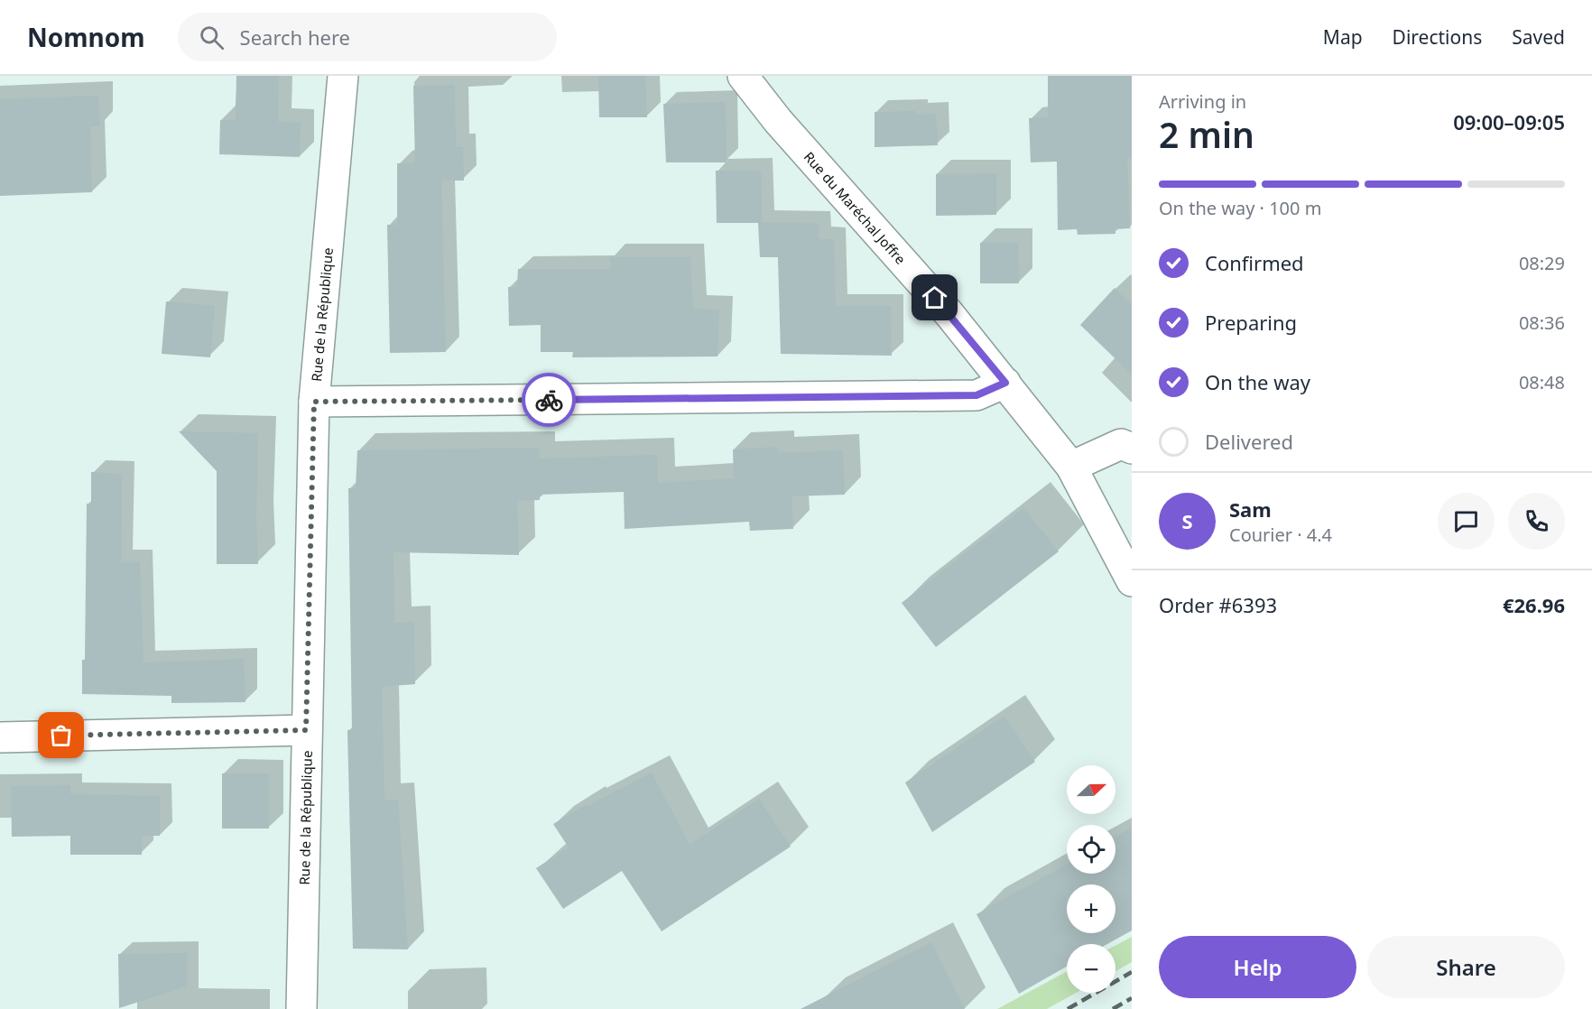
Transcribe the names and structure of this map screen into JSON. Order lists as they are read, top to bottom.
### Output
{
  "streets": {
    "street": ["Rue du Maréchal Joffre", "Rue de la République"]
  },
  "north": "right",
  "page": {
    "header": "Nomnom",
    "search": "Search here",
    "nav": ["Map", "Directions", "Saved"],
    "heading": ["2 min", "Arriving in", "09:00–09:05"],
    "panel": [
      "Sam",
      "Courier · 4.4",
      "Order #6393",
      "€26.96"
    ],
    "bar": "On the way · 100 m",
    "list": [
      ["Confirmed", "08:29"],
      ["Preparing", "08:36"],
      ["On the way", "08:48"],
      "Delivered"
    ],
    "round": "S",
    "map_buttons": ["+", "−"],
    "buttons": ["Help", "Share"]
  }
}
